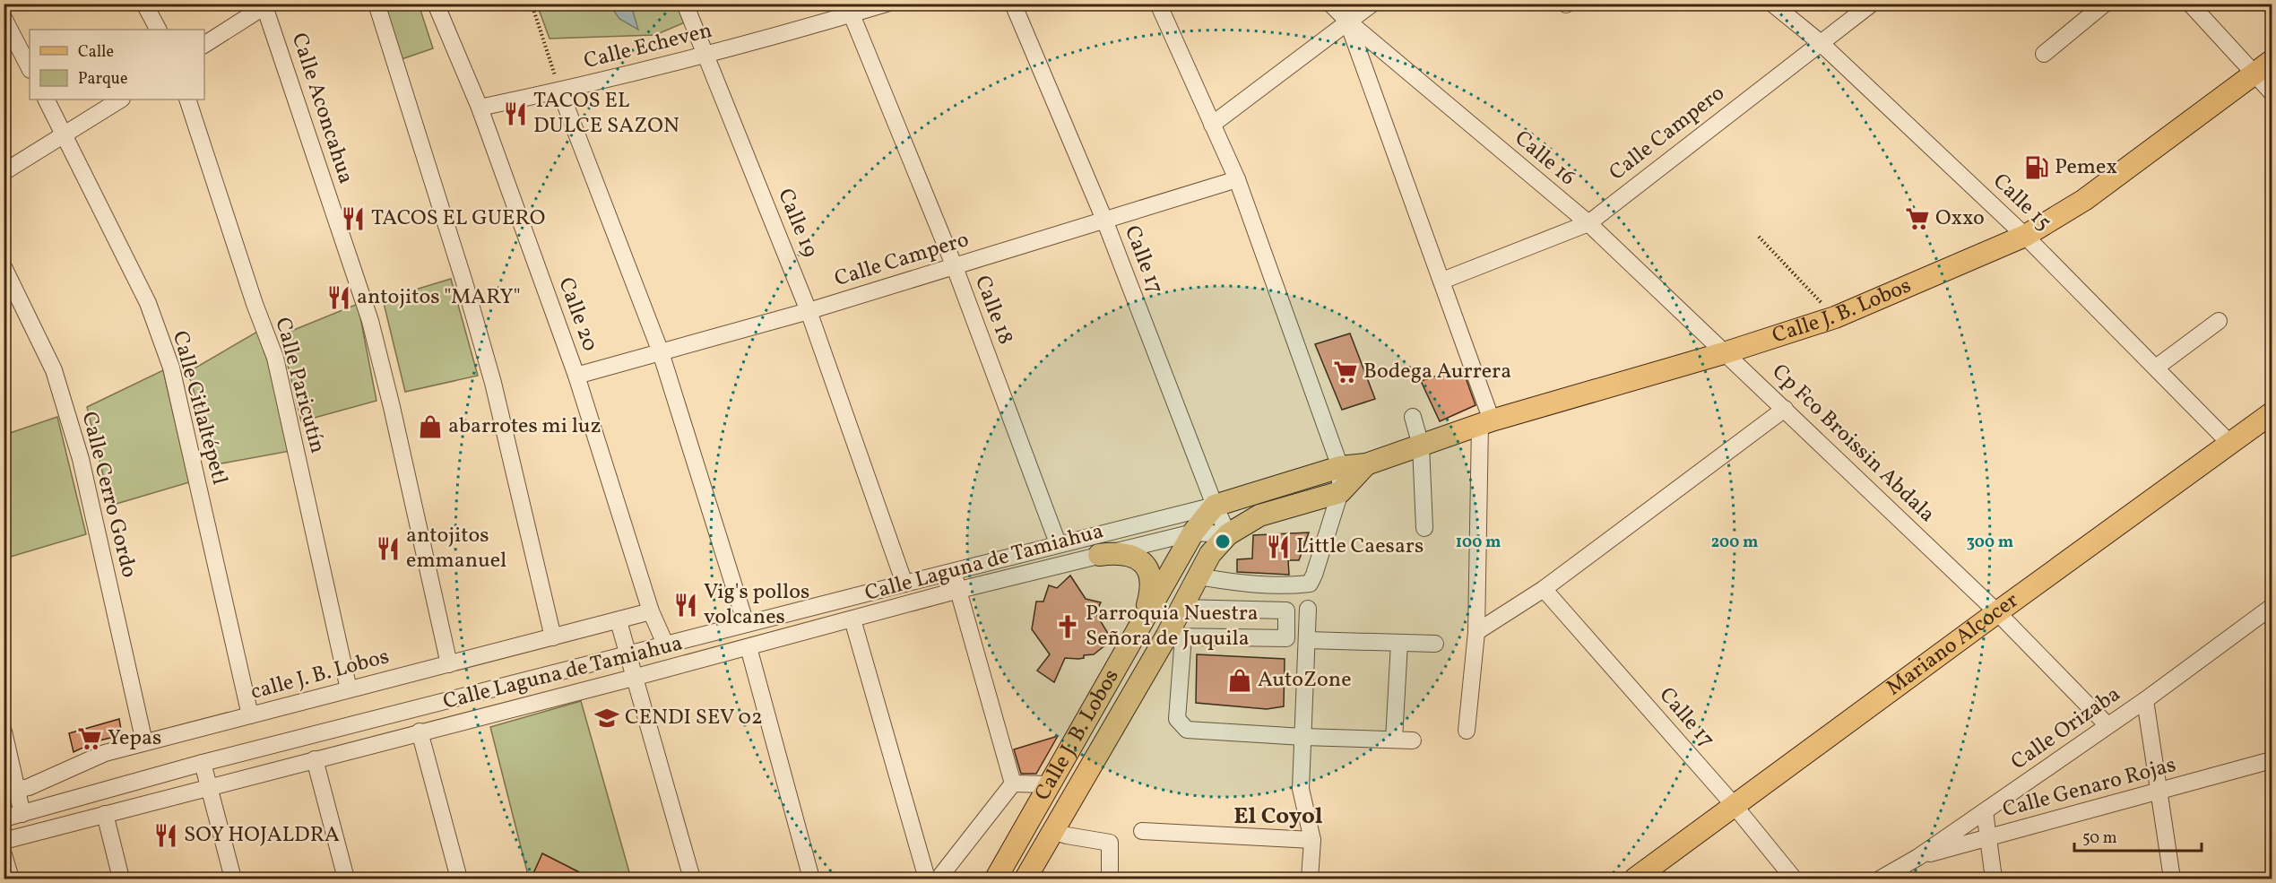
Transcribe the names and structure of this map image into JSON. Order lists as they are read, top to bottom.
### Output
{
  "streets": {
    "main road": ["Calle J. B. Lobos", "Mariano Alcocer"],
    "street": [
      "Calle Echeven",
      "Calle Aconcahua",
      "Calle Campero",
      "Calle 16",
      "Calle 15",
      "Calle 19",
      "Calle 17",
      "Calle 18",
      "Calle 20",
      "Calle Paricutín",
      "Calle Citlaltépetl",
      "Cp Fco Broissin Abdala",
      "Calle Cerro Gordo",
      "Calle Laguna de Tamiahua",
      "calle J. B. Lobos",
      "Calle Orizaba",
      "Calle Genaro Rojas"
    ]
  },
  "crossings": [
    ["Calle Echeven", "Calle 19"],
    ["Calle Echeven", "Calle 18"],
    ["Calle Echeven", "Calle 20"],
    ["Calle Aconcahua", "calle J. B. Lobos"],
    ["Calle Campero", "Calle 16"],
    ["Calle Campero", "Calle 15"],
    ["Calle Campero", "Calle 19"],
    ["Calle Campero", "Calle 17"],
    ["Calle Campero", "Calle 18"],
    ["Calle Campero", "Calle 20"],
    ["Calle 16", "Calle J. B. Lobos"],
    ["Calle 16", "Cp Fco Broissin Abdala"],
    ["Calle 15", "Calle J. B. Lobos"],
    ["Calle 15", "Mariano Alcocer"],
    ["Calle 19", "Calle Laguna de Tamiahua"],
    ["Calle 17", "Calle J. B. Lobos"],
    ["Calle 17", "Calle Laguna de Tamiahua"],
    ["Calle 17", "Mariano Alcocer"],
    ["Calle 18", "Calle Laguna de Tamiahua"],
    ["Calle J. B. Lobos", "Cp Fco Broissin Abdala"],
    ["Calle J. B. Lobos", "Calle Laguna de Tamiahua"],
    ["Calle 20", "Calle Laguna de Tamiahua"],
    ["Calle 20", "calle J. B. Lobos"],
    ["Calle Paricutín", "calle J. B. Lobos"],
    ["Calle Citlaltépetl", "calle J. B. Lobos"],
    ["Cp Fco Broissin Abdala", "Mariano Alcocer"],
    ["Cp Fco Broissin Abdala", "Calle Orizaba"],
    ["Calle Cerro Gordo", "calle J. B. Lobos"],
    ["Calle Orizaba", "Calle Genaro Rojas"]
  ],
  "districts": ["El Coyol"],
  "places": {
    "restaurant": [
      "TACOS EL DULCE SAZON",
      "TACOS EL GUERO",
      "antojitos \"MARY\"",
      "Little Caesars",
      "antojitos emmanuel",
      "Vig's pollos volcanes",
      "SOY HOJALDRA"
    ],
    "fuel station": ["Pemex"],
    "supermarket": ["Oxxo", "Bodega Aurrera", "Yepas"],
    "shop": ["abarrotes mi luz", "AutoZone"],
    "church": ["Parroquia Nuestra Señora de Juquila"],
    "school or university": ["CENDI SEV 02"]
  },
  "legend": ["Calle", "Parque"],
  "scale_bar": "50 m",
  "rings": ["100 m", "200 m", "300 m"]
}
